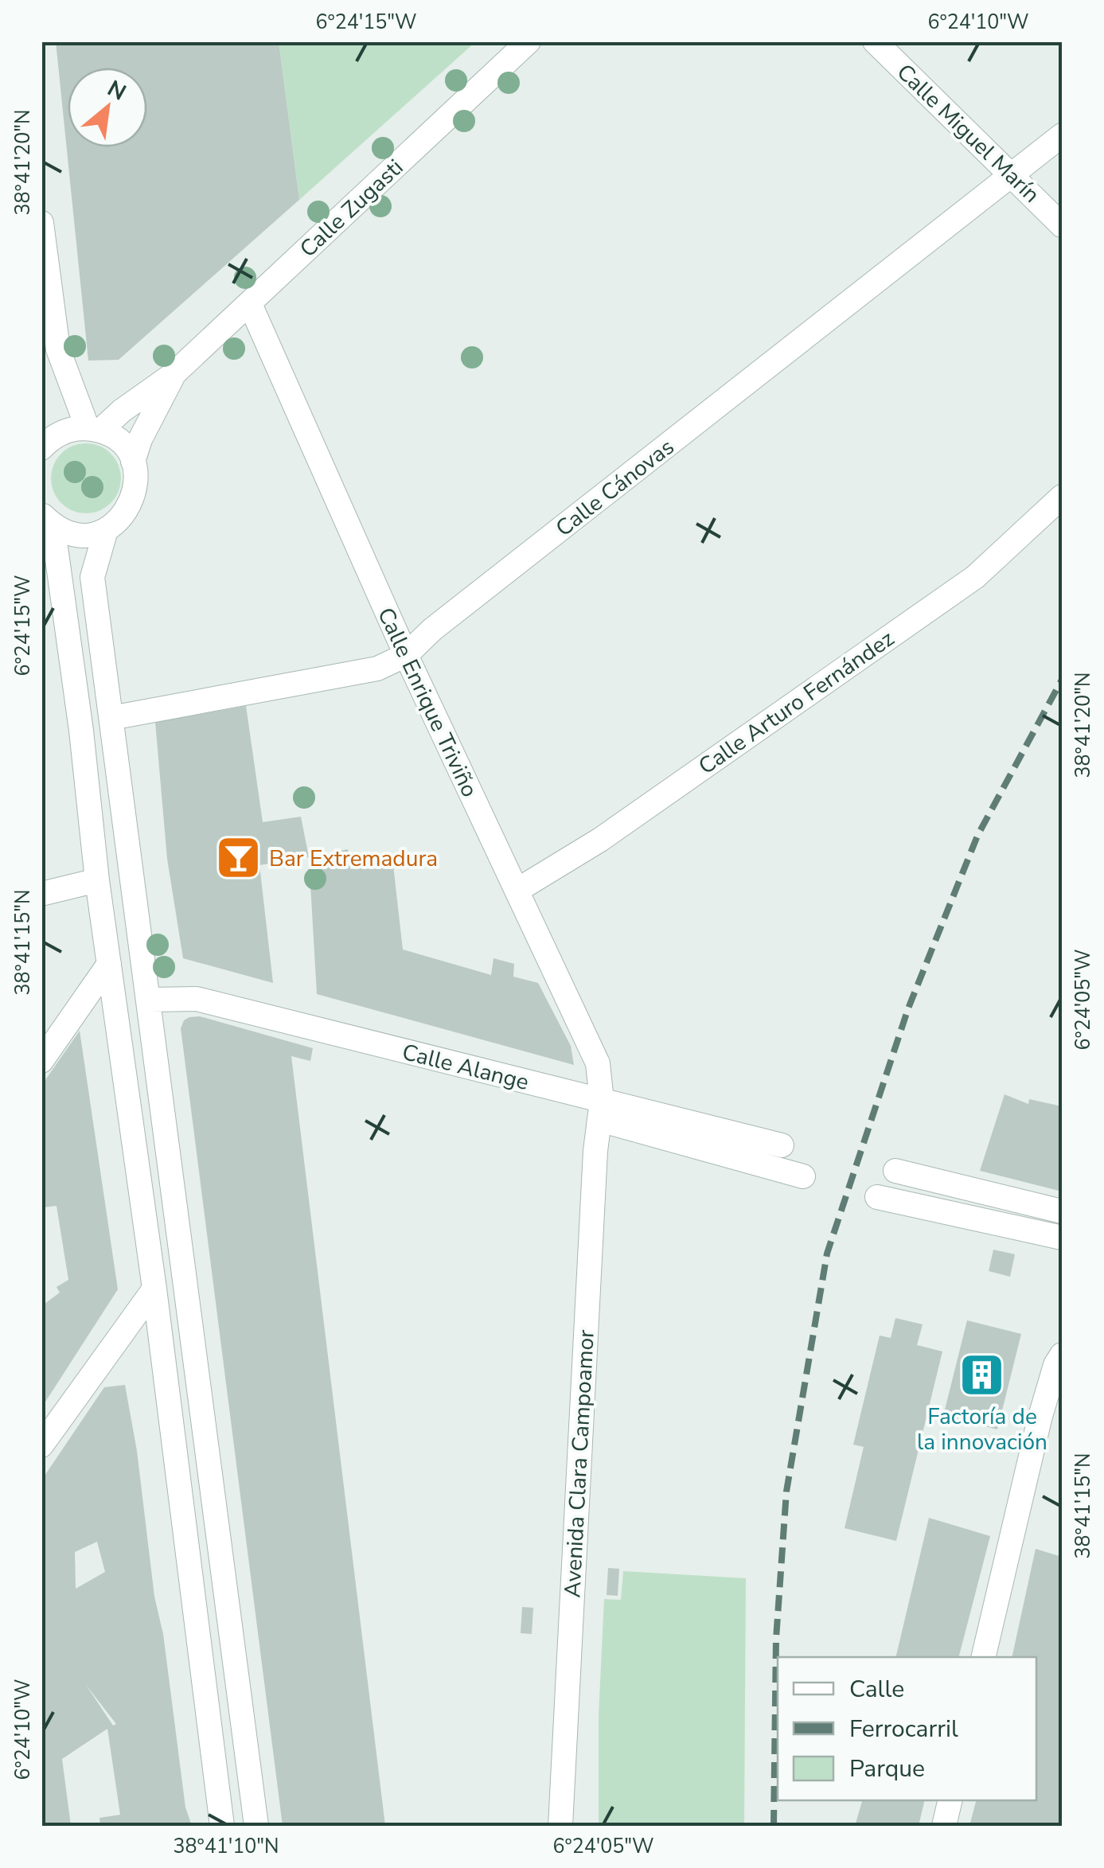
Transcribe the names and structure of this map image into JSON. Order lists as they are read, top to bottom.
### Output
{
  "streets": {
    "street": [
      "Calle Miguel Marín",
      "Calle Zugasti",
      "Calle Cánovas",
      "Calle Enrique Triviño",
      "Calle Arturo Fernández",
      "Calle Alange",
      "Avenida Clara Campoamor"
    ]
  },
  "crossings": [
    ["Calle Miguel Marín", "Calle Cánovas"],
    ["Calle Zugasti", "Calle Enrique Triviño"],
    ["Calle Cánovas", "Calle Enrique Triviño"],
    ["Calle Enrique Triviño", "Calle Arturo Fernández"],
    ["Calle Enrique Triviño", "Calle Alange"],
    ["Calle Enrique Triviño", "Avenida Clara Campoamor"],
    ["Calle Alange", "Avenida Clara Campoamor"]
  ],
  "places": {
    "bar": ["Bar Extremadura"],
    "building": ["Factoría de la innovación"]
  },
  "legend": ["Calle", "Ferrocarril", "Parque"],
  "north": "top right",
  "coordinates": [
    "6°24'15\"W",
    "6°24'10\"W",
    "38°41'20\"N",
    "38°41'15\"N",
    "6°24'05\"W",
    "38°41'10\"N"
  ]
}
